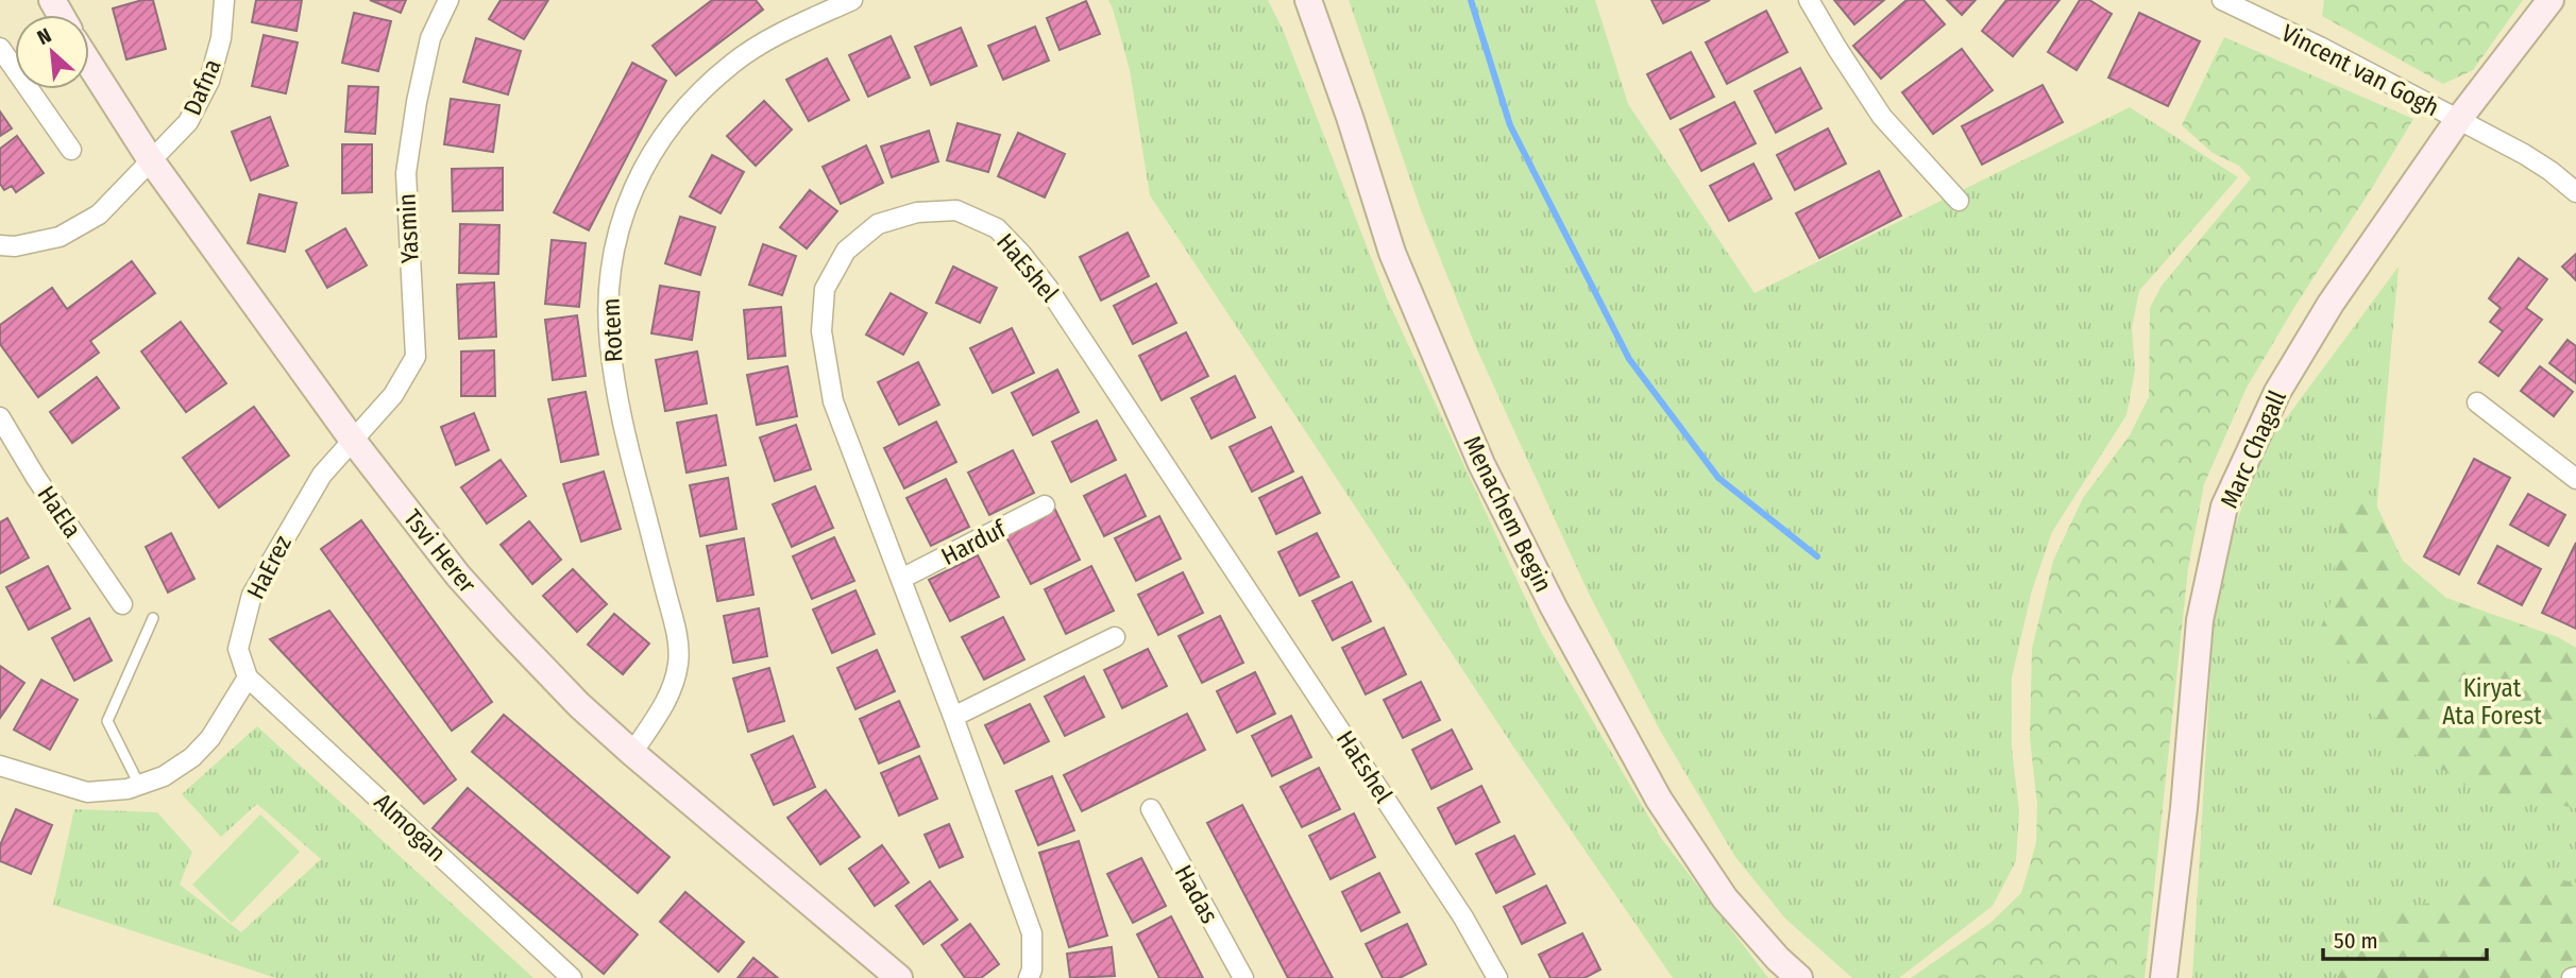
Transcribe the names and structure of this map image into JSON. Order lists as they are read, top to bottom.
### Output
{
  "streets": {
    "street": [
      "Vincent van Gogh",
      "Dafna",
      "Yasmin",
      "HaEshel",
      "Rotem",
      "Marc Chagall",
      "HaEla",
      "Menachem Begin",
      "Harduf",
      "Tsvi Herer",
      "HaErez",
      "Almogan",
      "Hadas"
    ]
  },
  "crossings": [
    ["Vincent van Gogh", "Marc Chagall"],
    ["Dafna", "Tsvi Herer"],
    ["Yasmin", "Tsvi Herer"],
    ["Yasmin", "HaErez"],
    ["HaEshel", "Harduf"],
    ["Rotem", "Tsvi Herer"],
    ["Tsvi Herer", "HaErez"],
    ["HaErez", "Almogan"]
  ],
  "parks": ["Kiryat Ata Forest"],
  "scale_bar": "50 m",
  "north": "top left"
}
